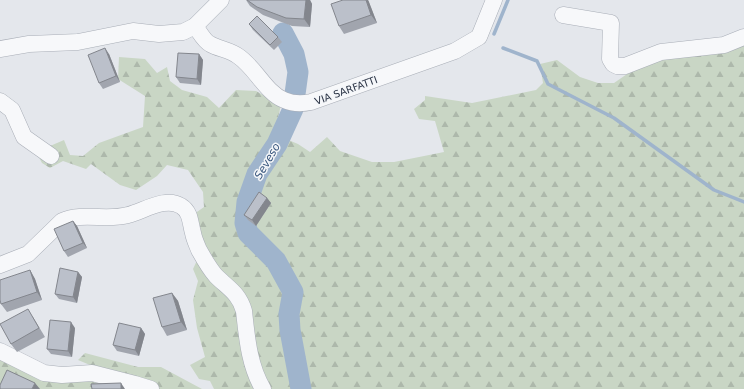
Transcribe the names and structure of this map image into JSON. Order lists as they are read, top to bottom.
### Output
{
  "streets": {
    "street": ["VIA SARFATTI"]
  },
  "water": ["Seveso"]
}
